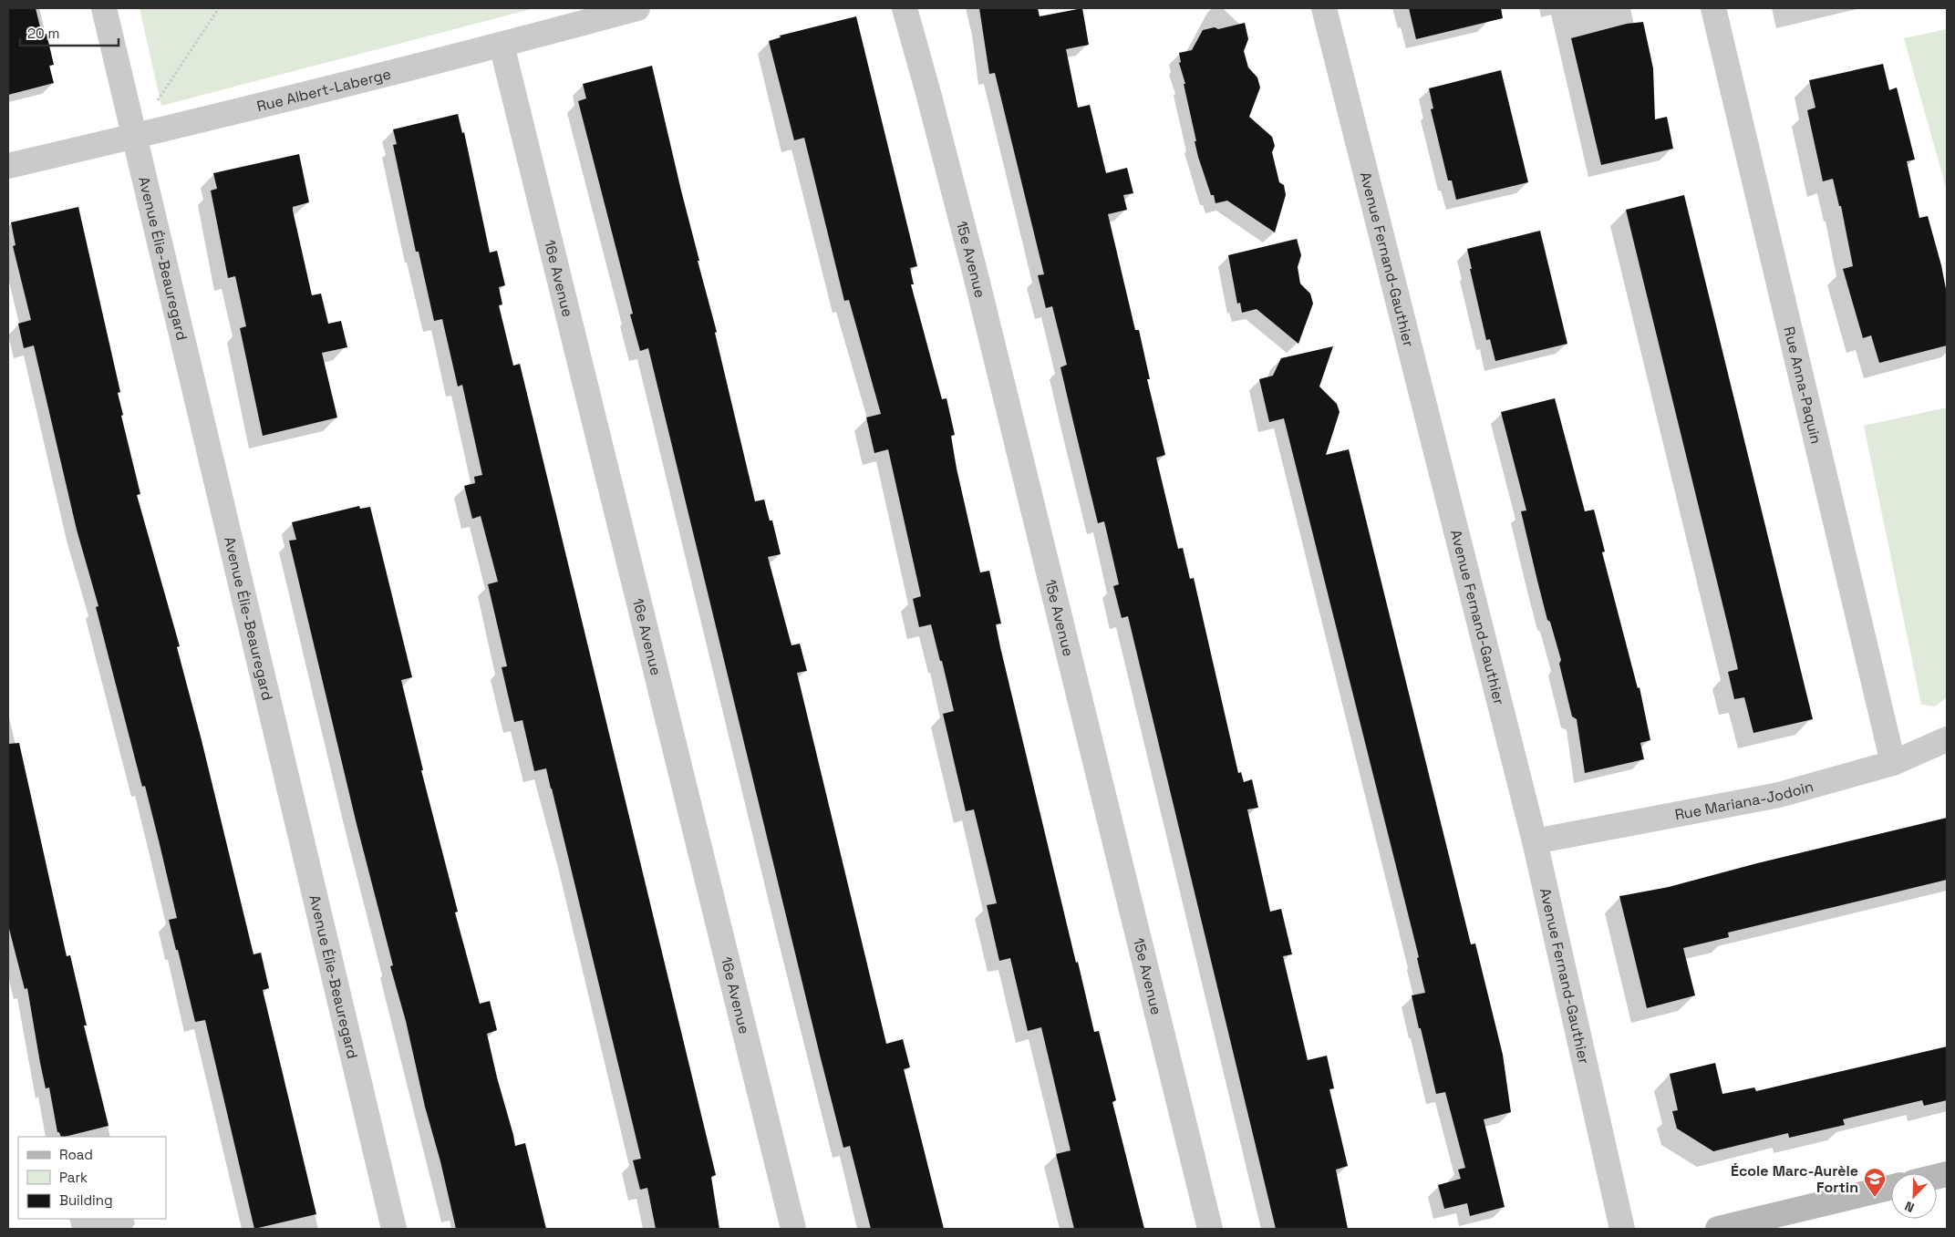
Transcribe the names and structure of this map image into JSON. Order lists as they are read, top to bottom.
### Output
{
  "streets": {
    "street": [
      "Rue Albert-Laberge",
      "Avenue Fernand-Gauthier",
      "Avenue Élie-Beauregard",
      "15e Avenue",
      "16e Avenue",
      "Rue Anna-Paquin",
      "Rue Mariana-Jodoin"
    ]
  },
  "crossings": [
    ["Rue Albert-Laberge", "Avenue Élie-Beauregard"],
    ["Rue Albert-Laberge", "16e Avenue"],
    ["Avenue Fernand-Gauthier", "Rue Mariana-Jodoin"],
    ["Rue Anna-Paquin", "Rue Mariana-Jodoin"]
  ],
  "places": {
    "school or university": ["École Marc-Aurèle Fortin"]
  },
  "legend": ["Road", "Park", "Building"],
  "scale_bar": "20 m",
  "north": "bottom left"
}
